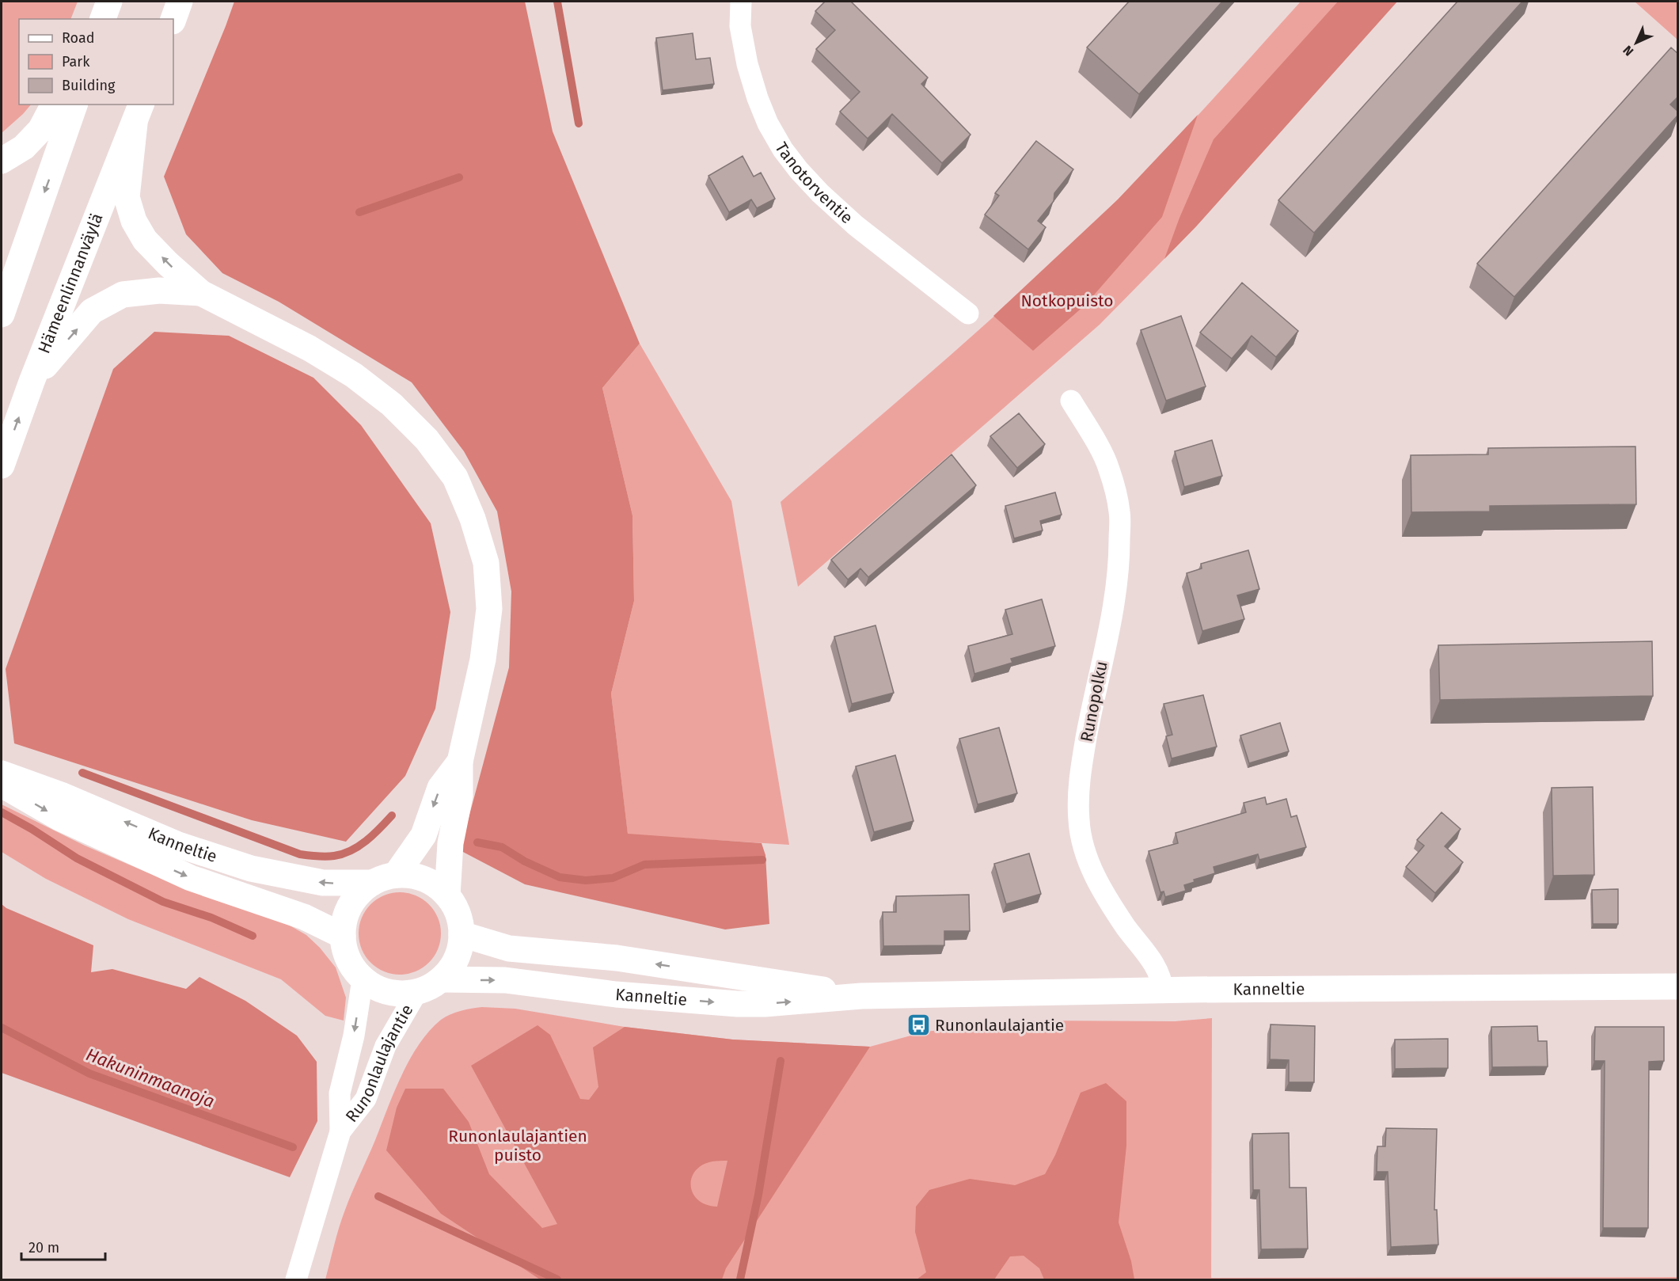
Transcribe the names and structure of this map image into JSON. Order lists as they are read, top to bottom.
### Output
{
  "streets": {
    "main road": ["Hämeenlinnanväylä", "Kanneltie"],
    "street": ["Tanotorventie", "Runopolku", "Runonlaulajantie"]
  },
  "crossings": [
    ["Runopolku", "Kanneltie"],
    ["Kanneltie", "Runonlaulajantie"]
  ],
  "water": ["Hakuninmaanoja"],
  "parks": ["Notkopuisto", "Runonlaulajantien puisto"],
  "places": {
    "bus stop": ["Runonlaulajantie"]
  },
  "legend": ["Road", "Park", "Building"],
  "scale_bar": "20 m",
  "north": "bottom left"
}
